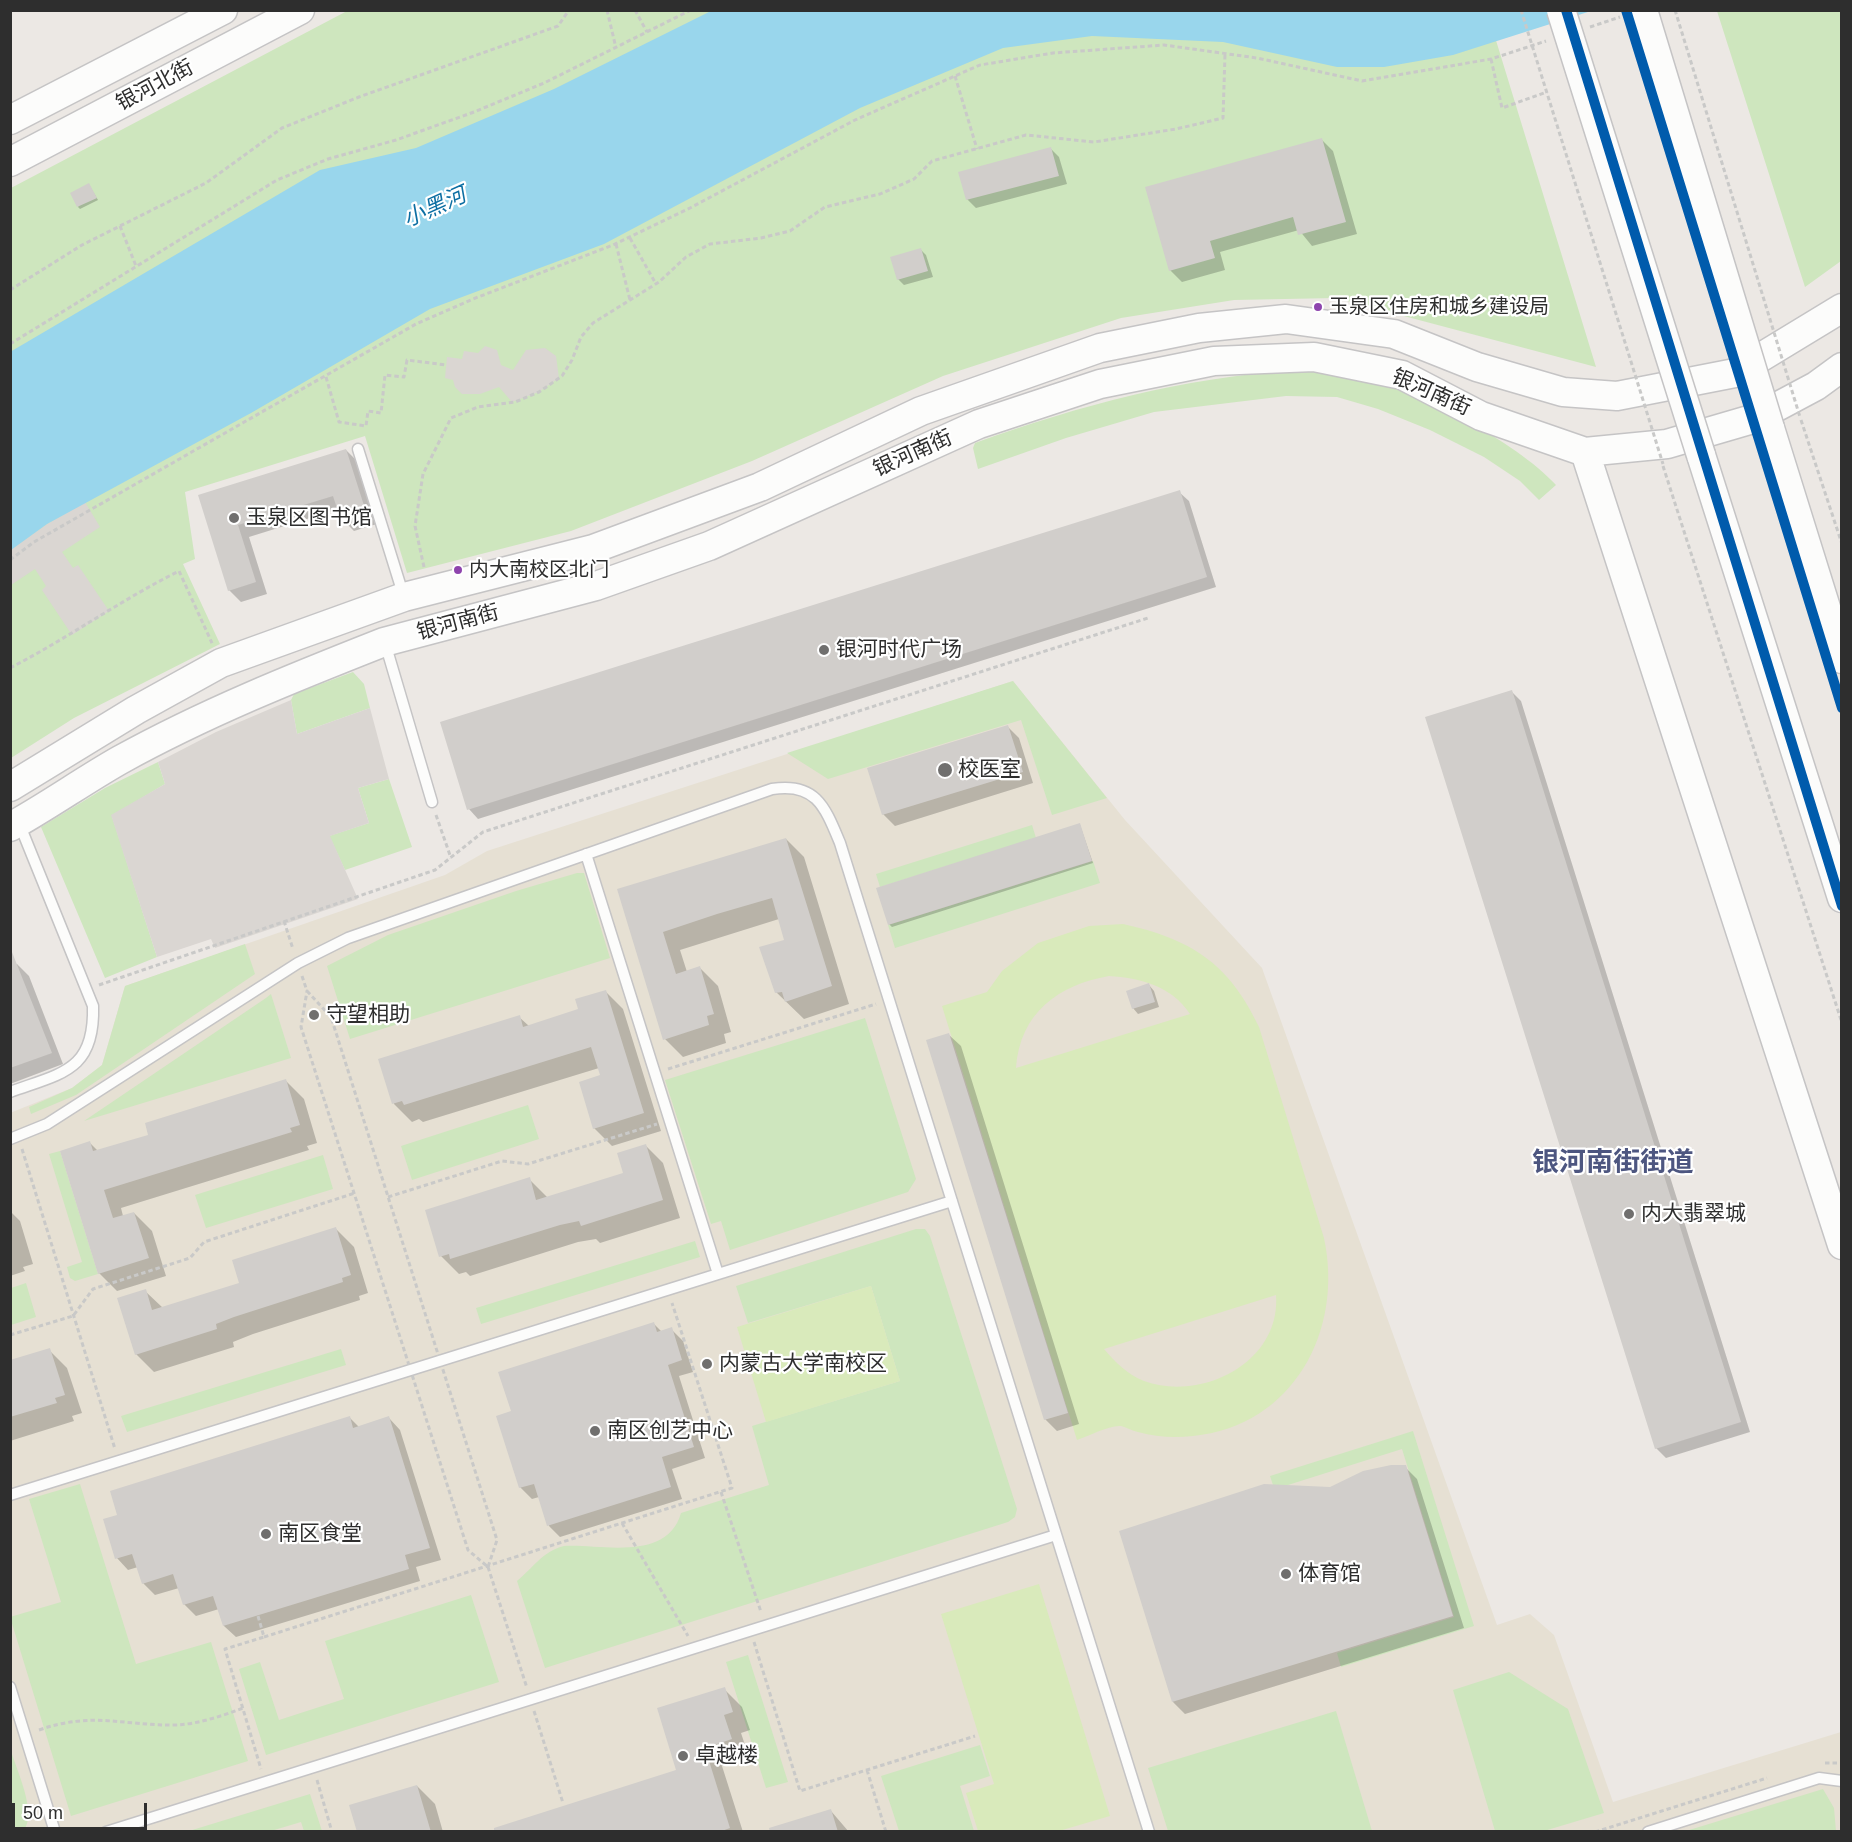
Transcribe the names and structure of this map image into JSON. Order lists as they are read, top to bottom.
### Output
{
  "streets": {
    "main road": ["银河北街", "银河南街"]
  },
  "districts": ["银河南街街道"],
  "water": ["小黑河"],
  "places": [
    "玉泉区住房和城乡建设局",
    "玉泉区图书馆",
    "内大南校区北门",
    "银河时代广场",
    "校医室",
    "守望相助",
    "内大翡翠城",
    "内蒙古大学南校区",
    "南区创艺中心",
    "南区食堂",
    "体育馆",
    "卓越楼"
  ],
  "scale_bar": "50 m"
}
